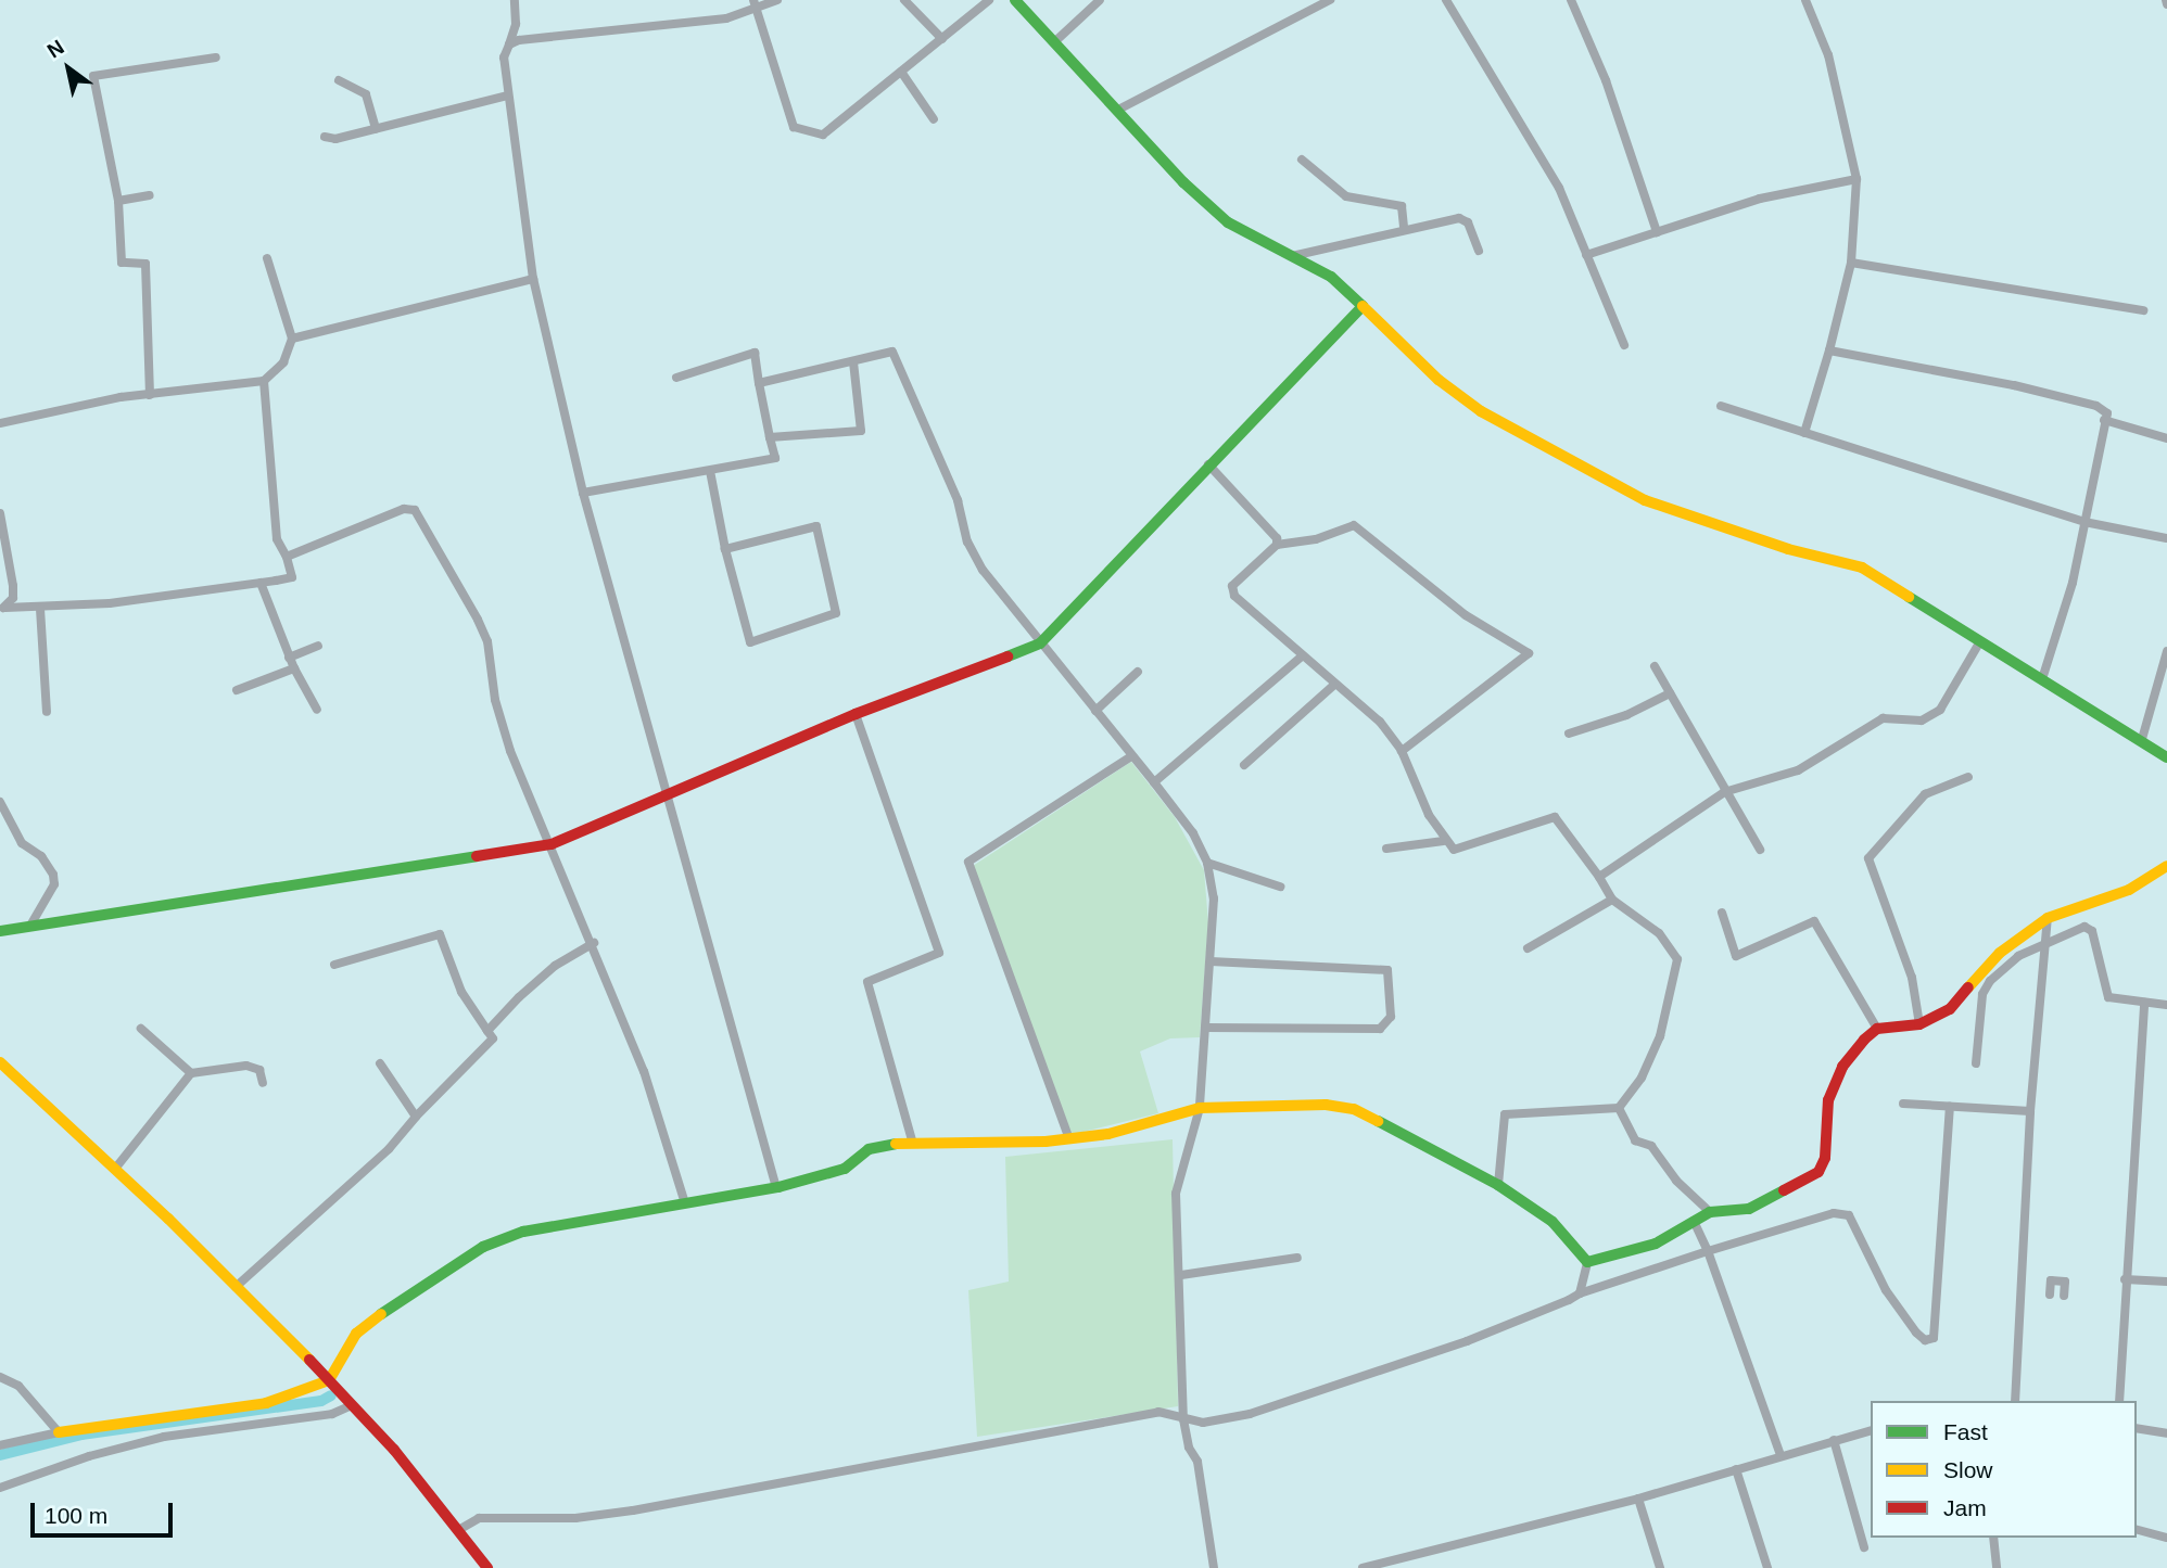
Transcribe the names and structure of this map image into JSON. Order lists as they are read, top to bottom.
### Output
{
  "legend": ["Fast", "Slow", "Jam"],
  "scale_bar": "100 m",
  "north": "top left"
}
